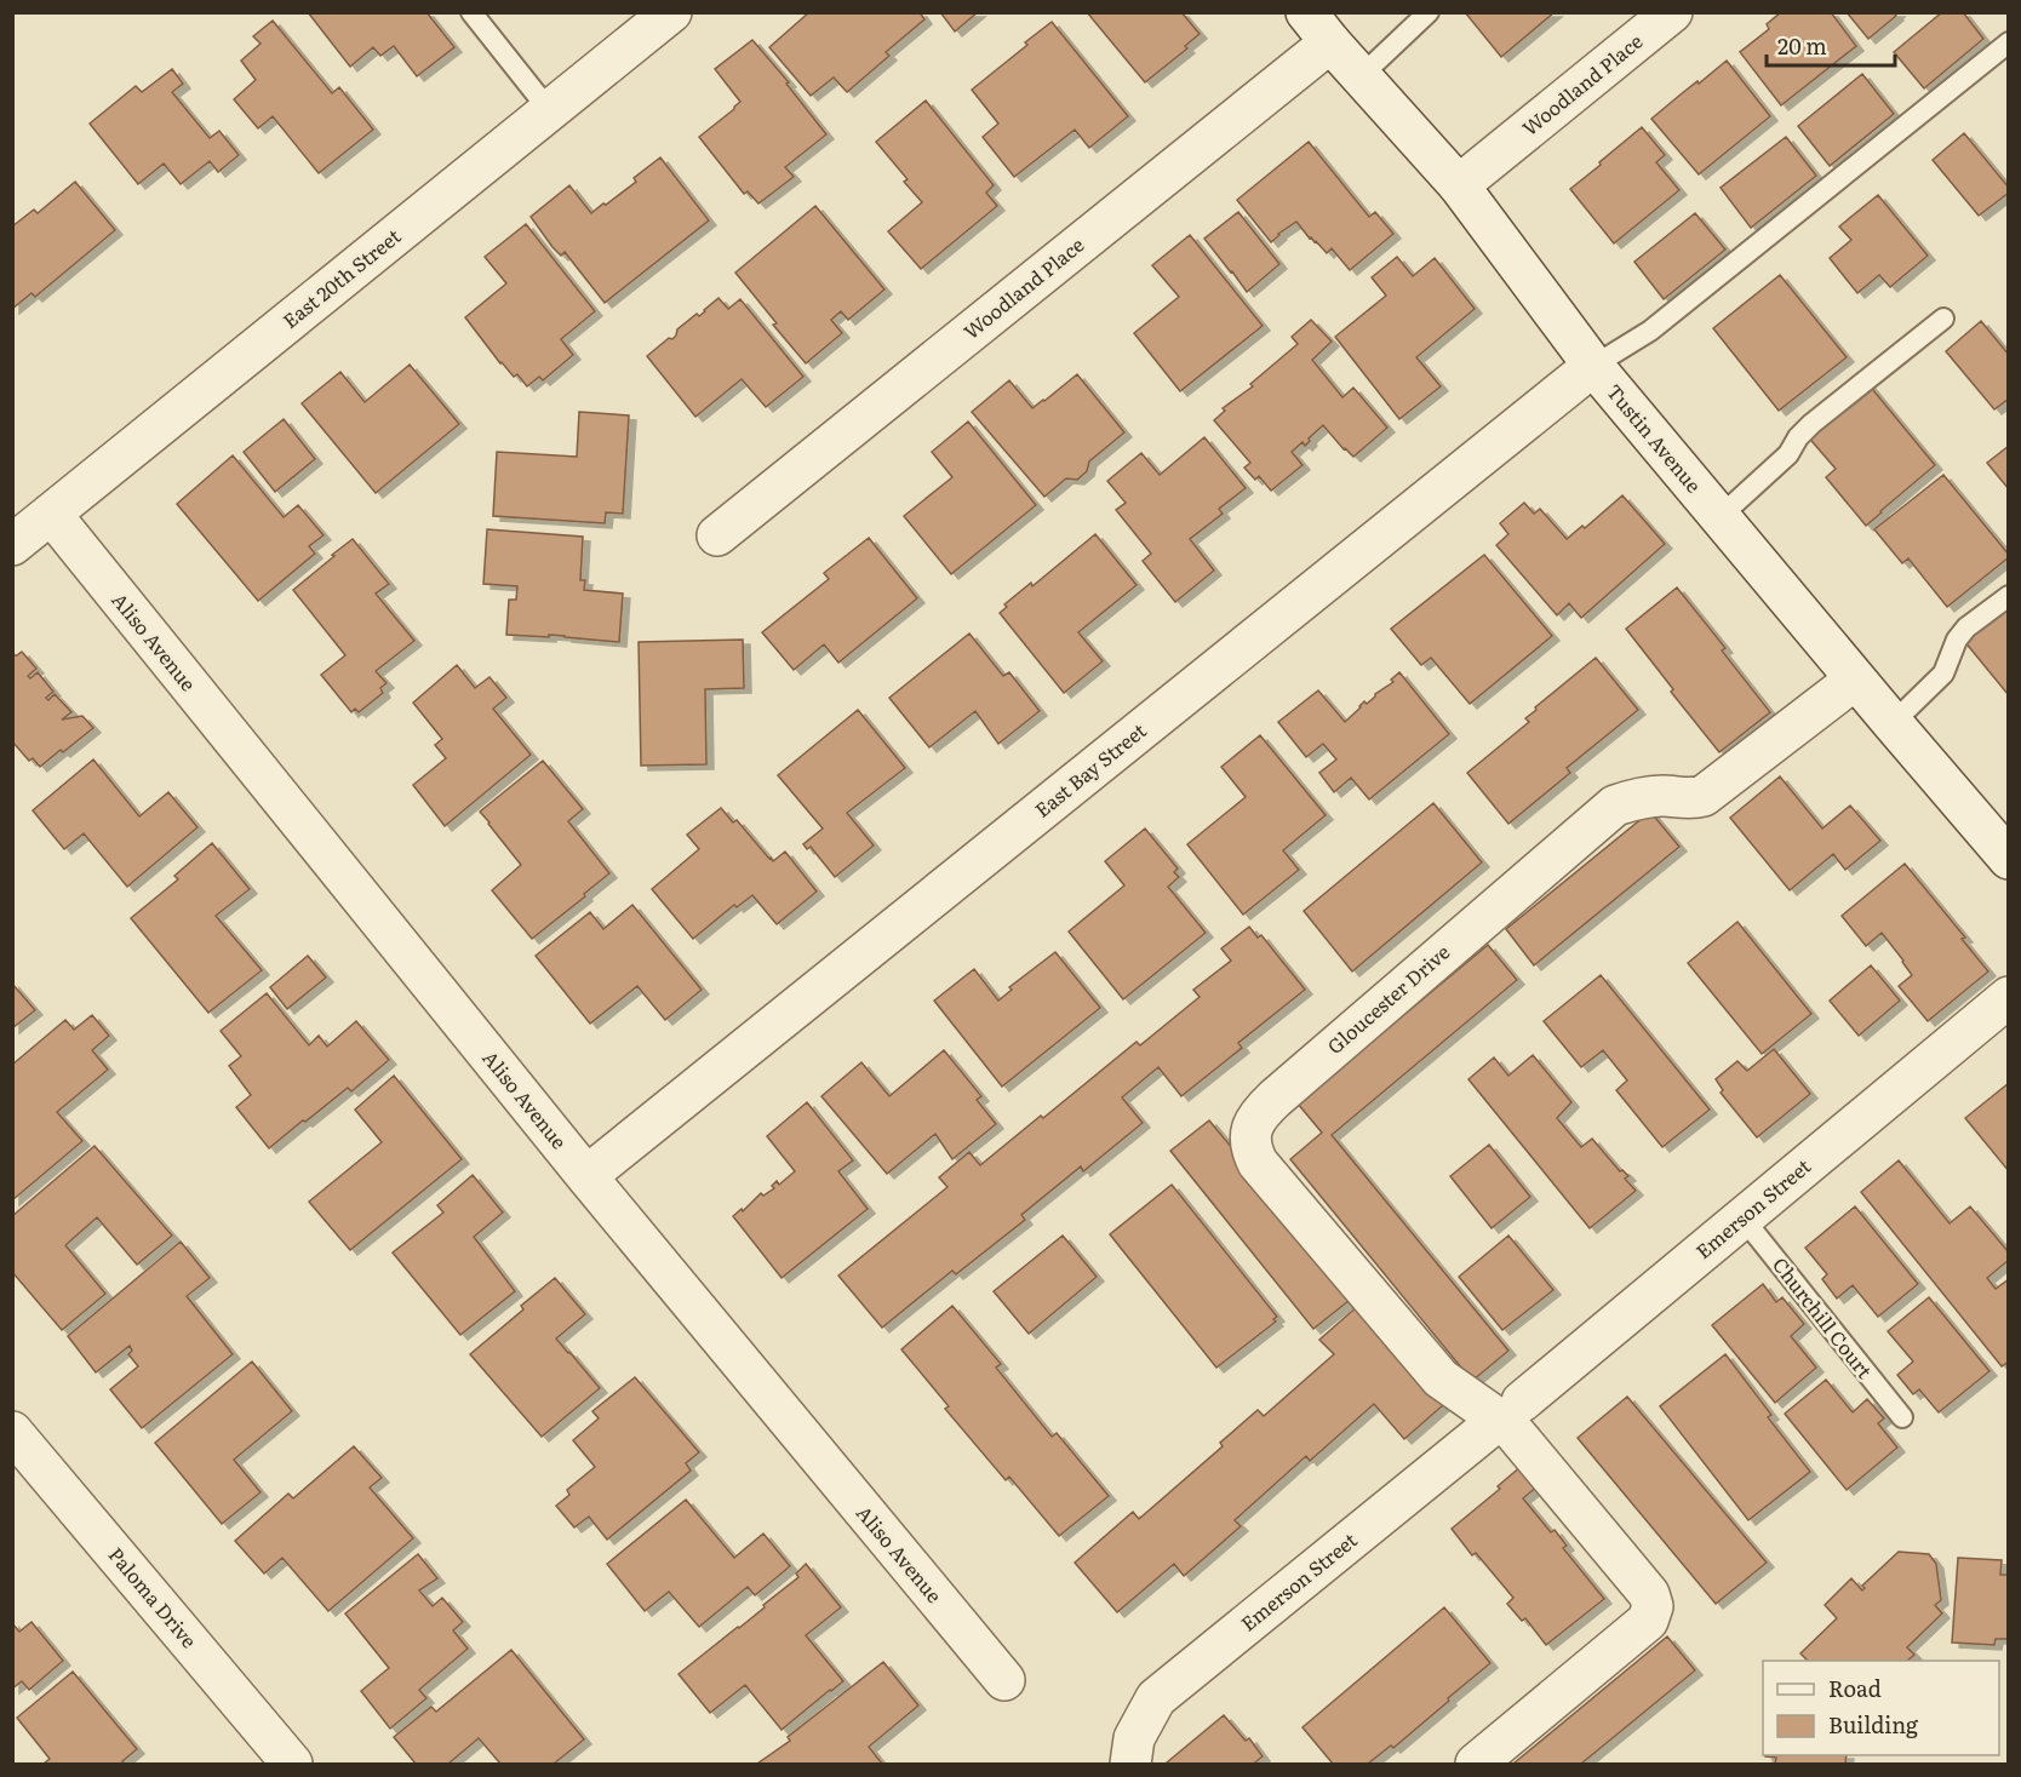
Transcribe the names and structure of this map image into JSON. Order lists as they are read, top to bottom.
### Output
{
  "streets": {
    "street": [
      "Woodland Place",
      "East 20th Street",
      "Tustin Avenue",
      "Aliso Avenue",
      "East Bay Street",
      "Gloucester Drive",
      "Emerson Street",
      "Paloma Drive"
    ],
    "lane": ["Churchill Court"]
  },
  "crossings": [
    ["Woodland Place", "Tustin Avenue"],
    ["East 20th Street", "Aliso Avenue"],
    ["Tustin Avenue", "East Bay Street"],
    ["Tustin Avenue", "Gloucester Drive"],
    ["Aliso Avenue", "East Bay Street"],
    ["Gloucester Drive", "Emerson Street"],
    ["Emerson Street", "Churchill Court"]
  ],
  "legend": ["Road", "Building"],
  "scale_bar": "20 m"
}
